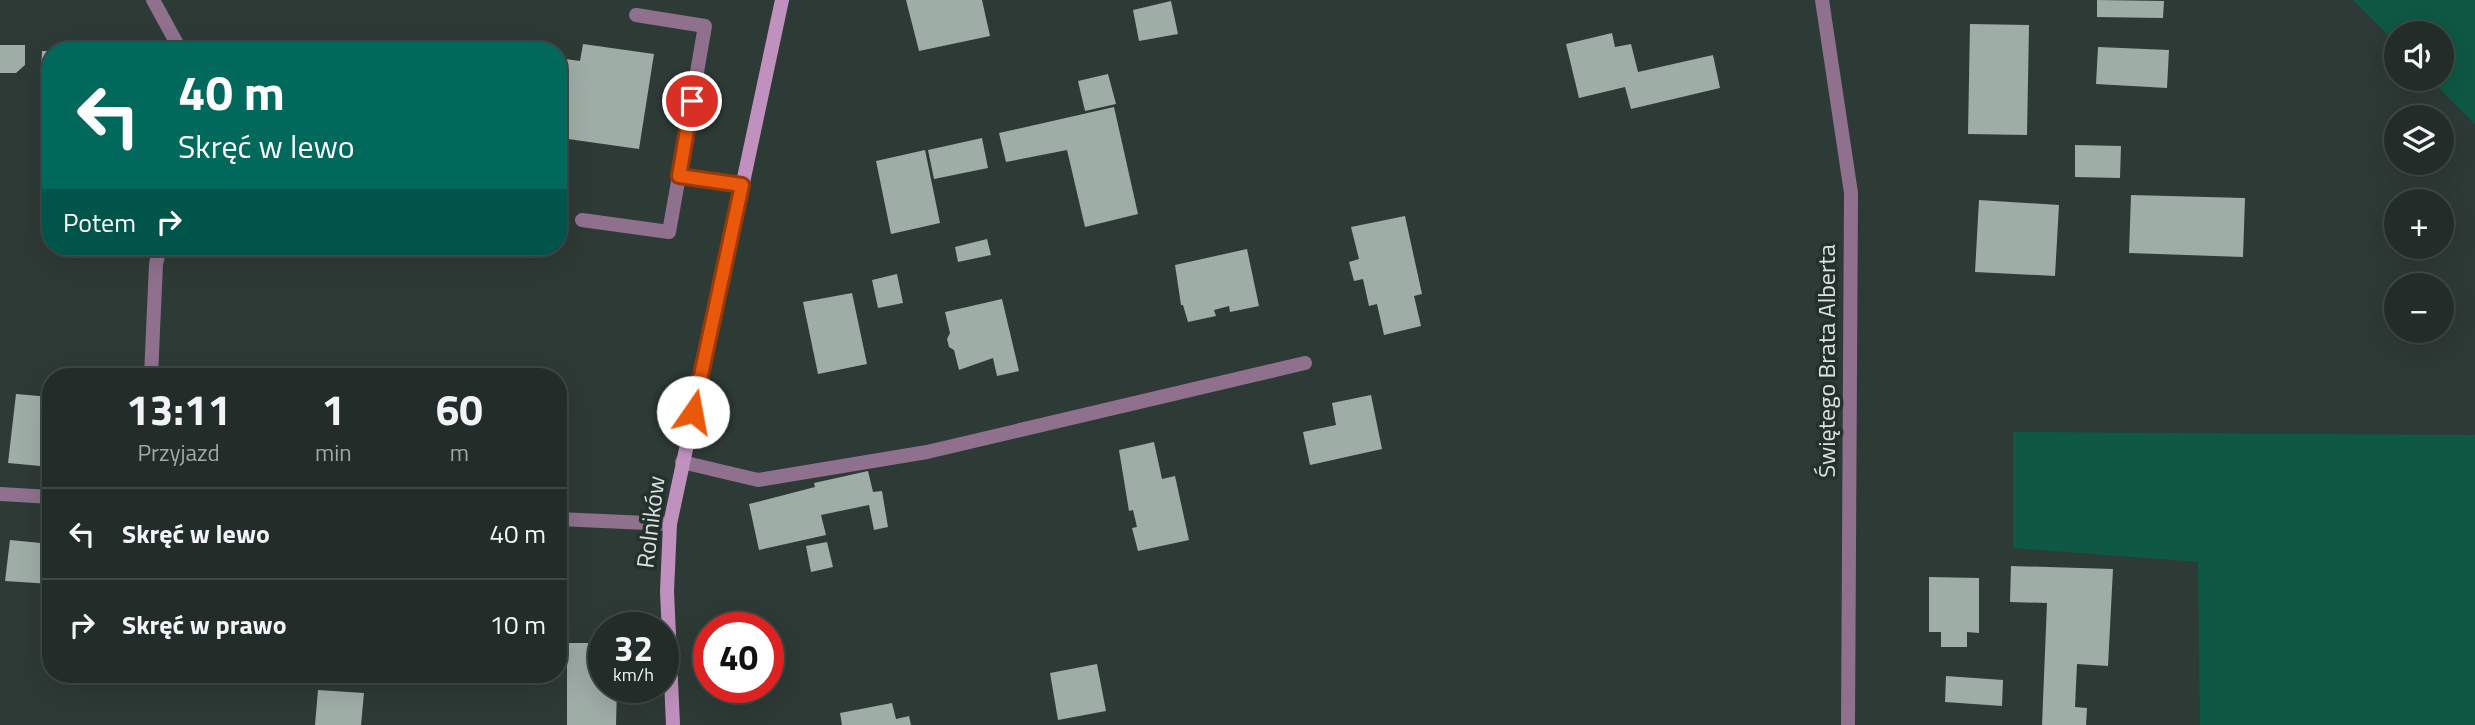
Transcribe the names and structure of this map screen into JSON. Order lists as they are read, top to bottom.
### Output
{
  "streets": {
    "street": ["Świętego Brata Alberta", "Rolników"]
  },
  "page": {
    "map_buttons": ["+", "−"],
    "turn": ["40 m", "Skręć w lewo"],
    "then": "Potem",
    "eta": [
      "13:11",
      "Przyjazd",
      "1",
      "min",
      "60",
      "m"
    ],
    "list": [
      {
        "name": "Skręć w lewo",
        "value": "40 m"
      },
      {
        "name": "Skręć w prawo",
        "value": "10 m"
      }
    ],
    "speed": "32 km/h",
    "limit": "40"
  }
}
